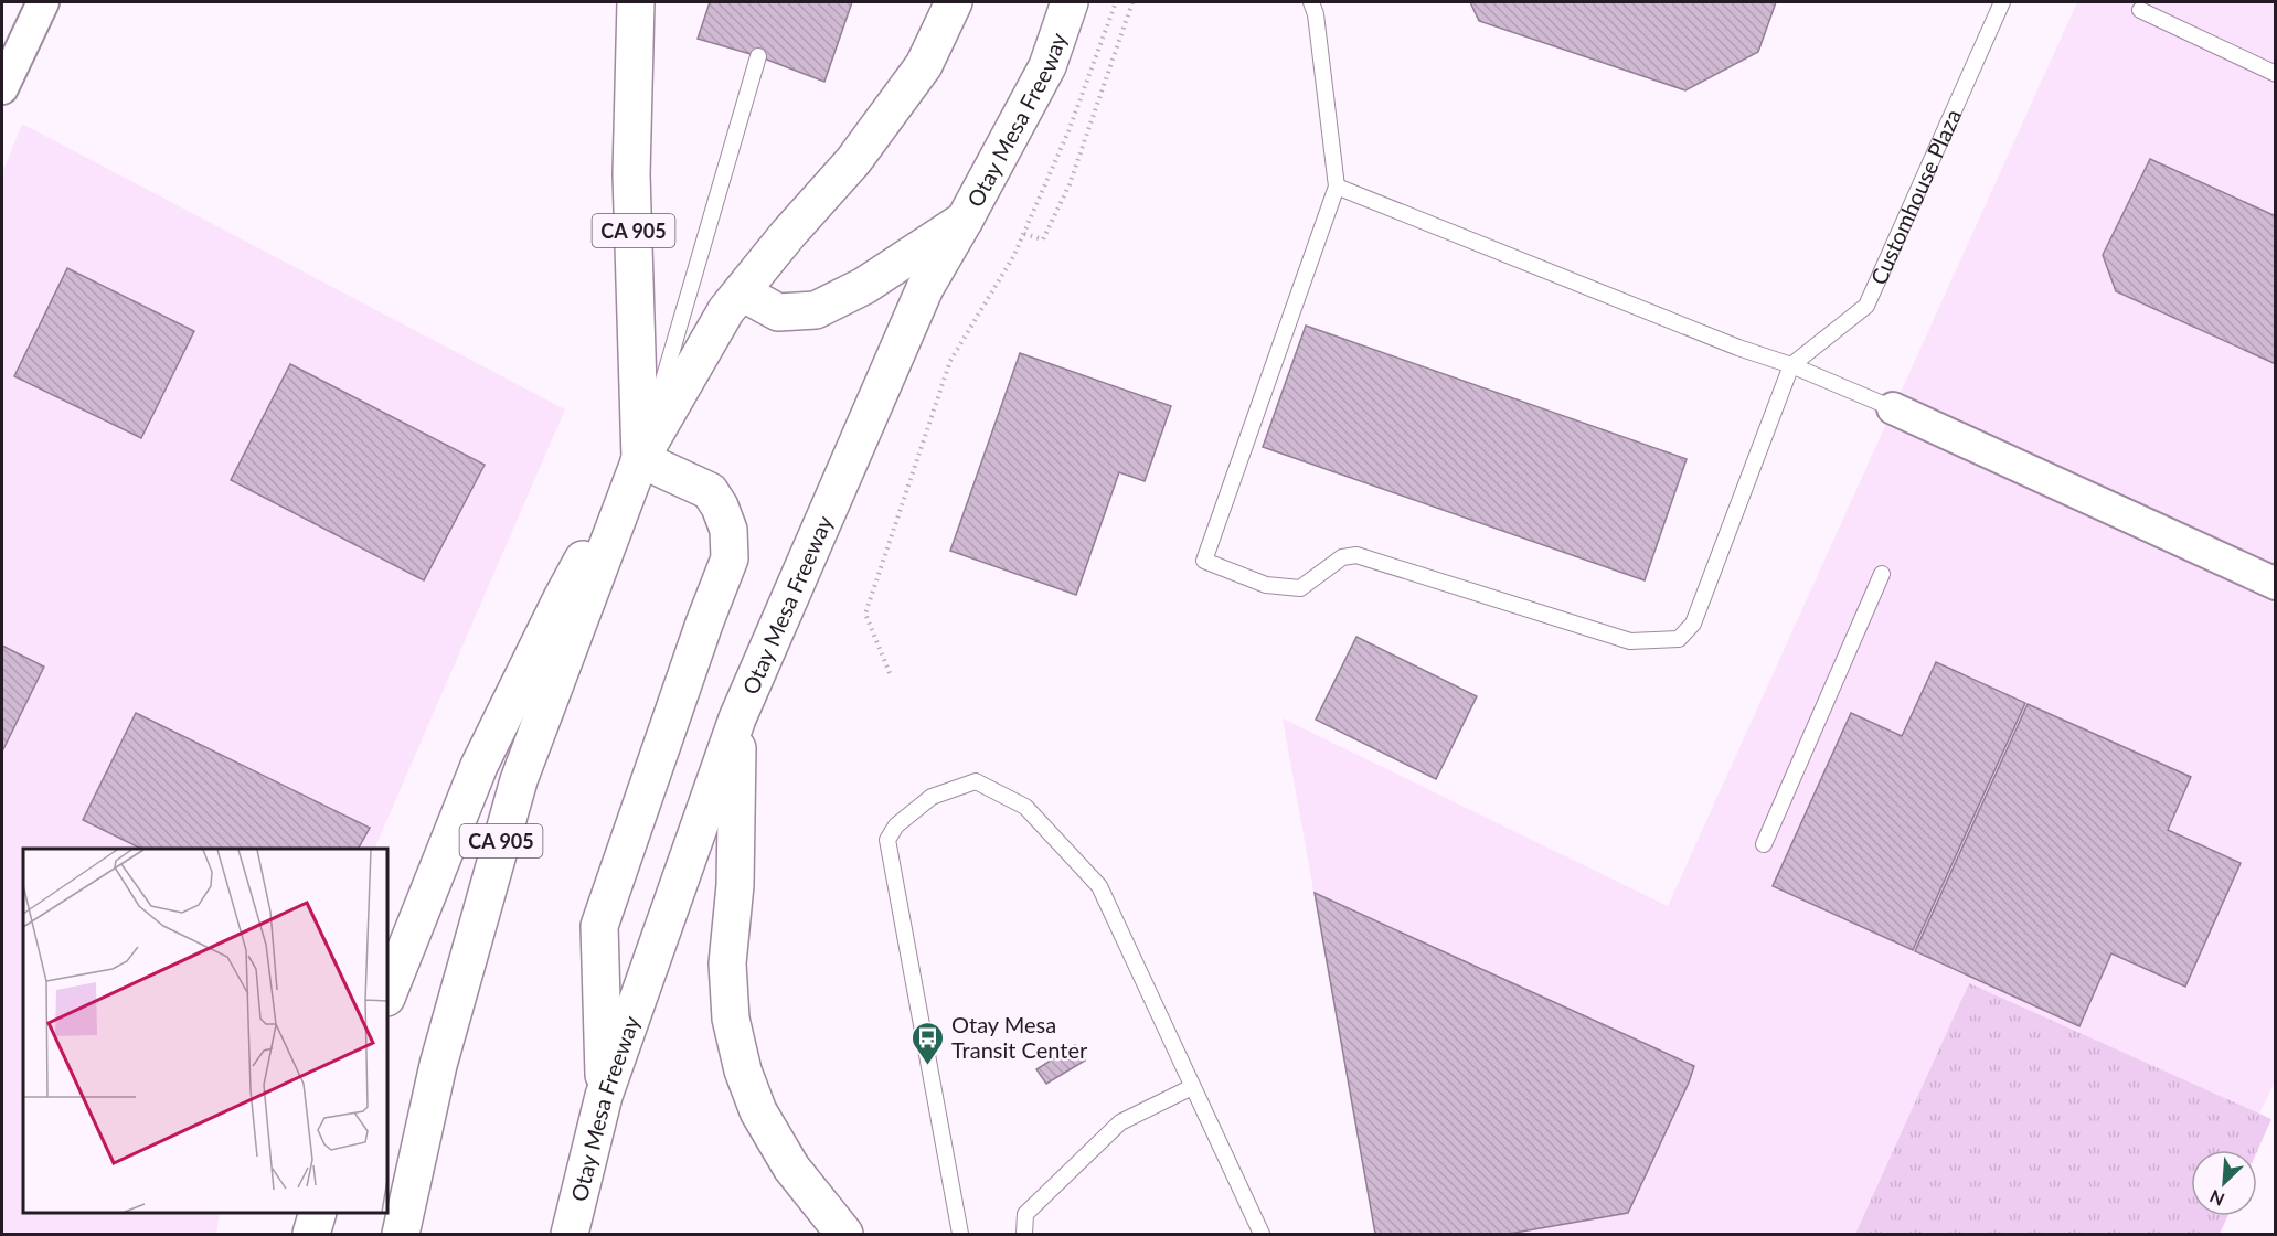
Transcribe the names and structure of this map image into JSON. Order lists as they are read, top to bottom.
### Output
{
  "streets": {
    "highway": ["Otay Mesa Freeway", "CA 905"],
    "lane": ["Customhouse Plaza"]
  },
  "places": {
    "bus stop": ["Otay Mesa Transit Center"]
  },
  "north": "bottom left"
}
